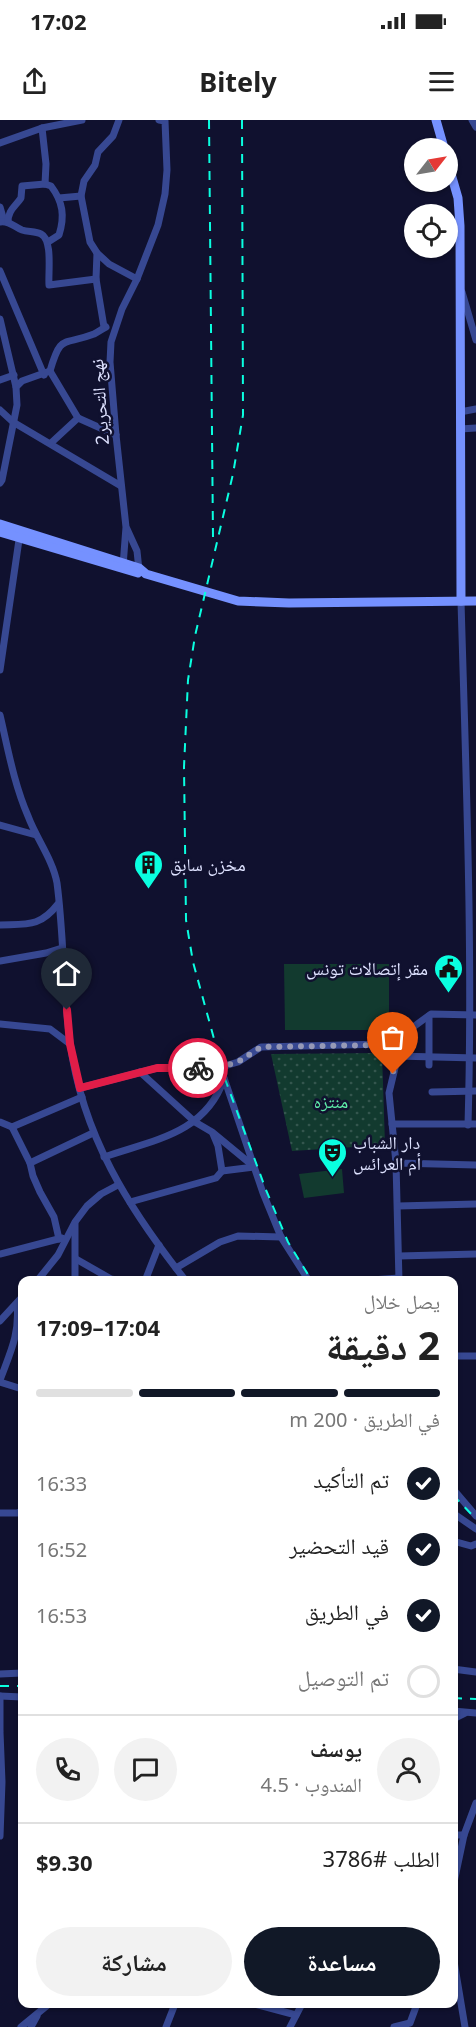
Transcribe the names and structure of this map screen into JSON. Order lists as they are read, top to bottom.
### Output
{
  "streets": {
    "street": ["نهج التحرير2"]
  },
  "parks": ["منتزه"],
  "places": {
    "building": ["مخزن سابق"],
    "public building": ["مقر إتصالات تونس"],
    "theatre": ["دار الشباب أم العرائس"]
  },
  "north": "top right",
  "page": {
    "status": "17:02",
    "header": "Bitely",
    "heading": ["2 دقيقة", "يصل خلال", "17:04–17:09"],
    "panel": [
      "يوسف",
      "المندوب · 4.5",
      "الطلب #3786",
      "$9.30"
    ],
    "bar": "في الطريق · 200 m",
    "list": [
      ["تم التأكيد", "16:33"],
      ["قيد التحضير", "16:52"],
      ["في الطريق", "16:53"],
      "تم التوصيل"
    ],
    "buttons": ["مساعدة", "مشاركة"]
  }
}
